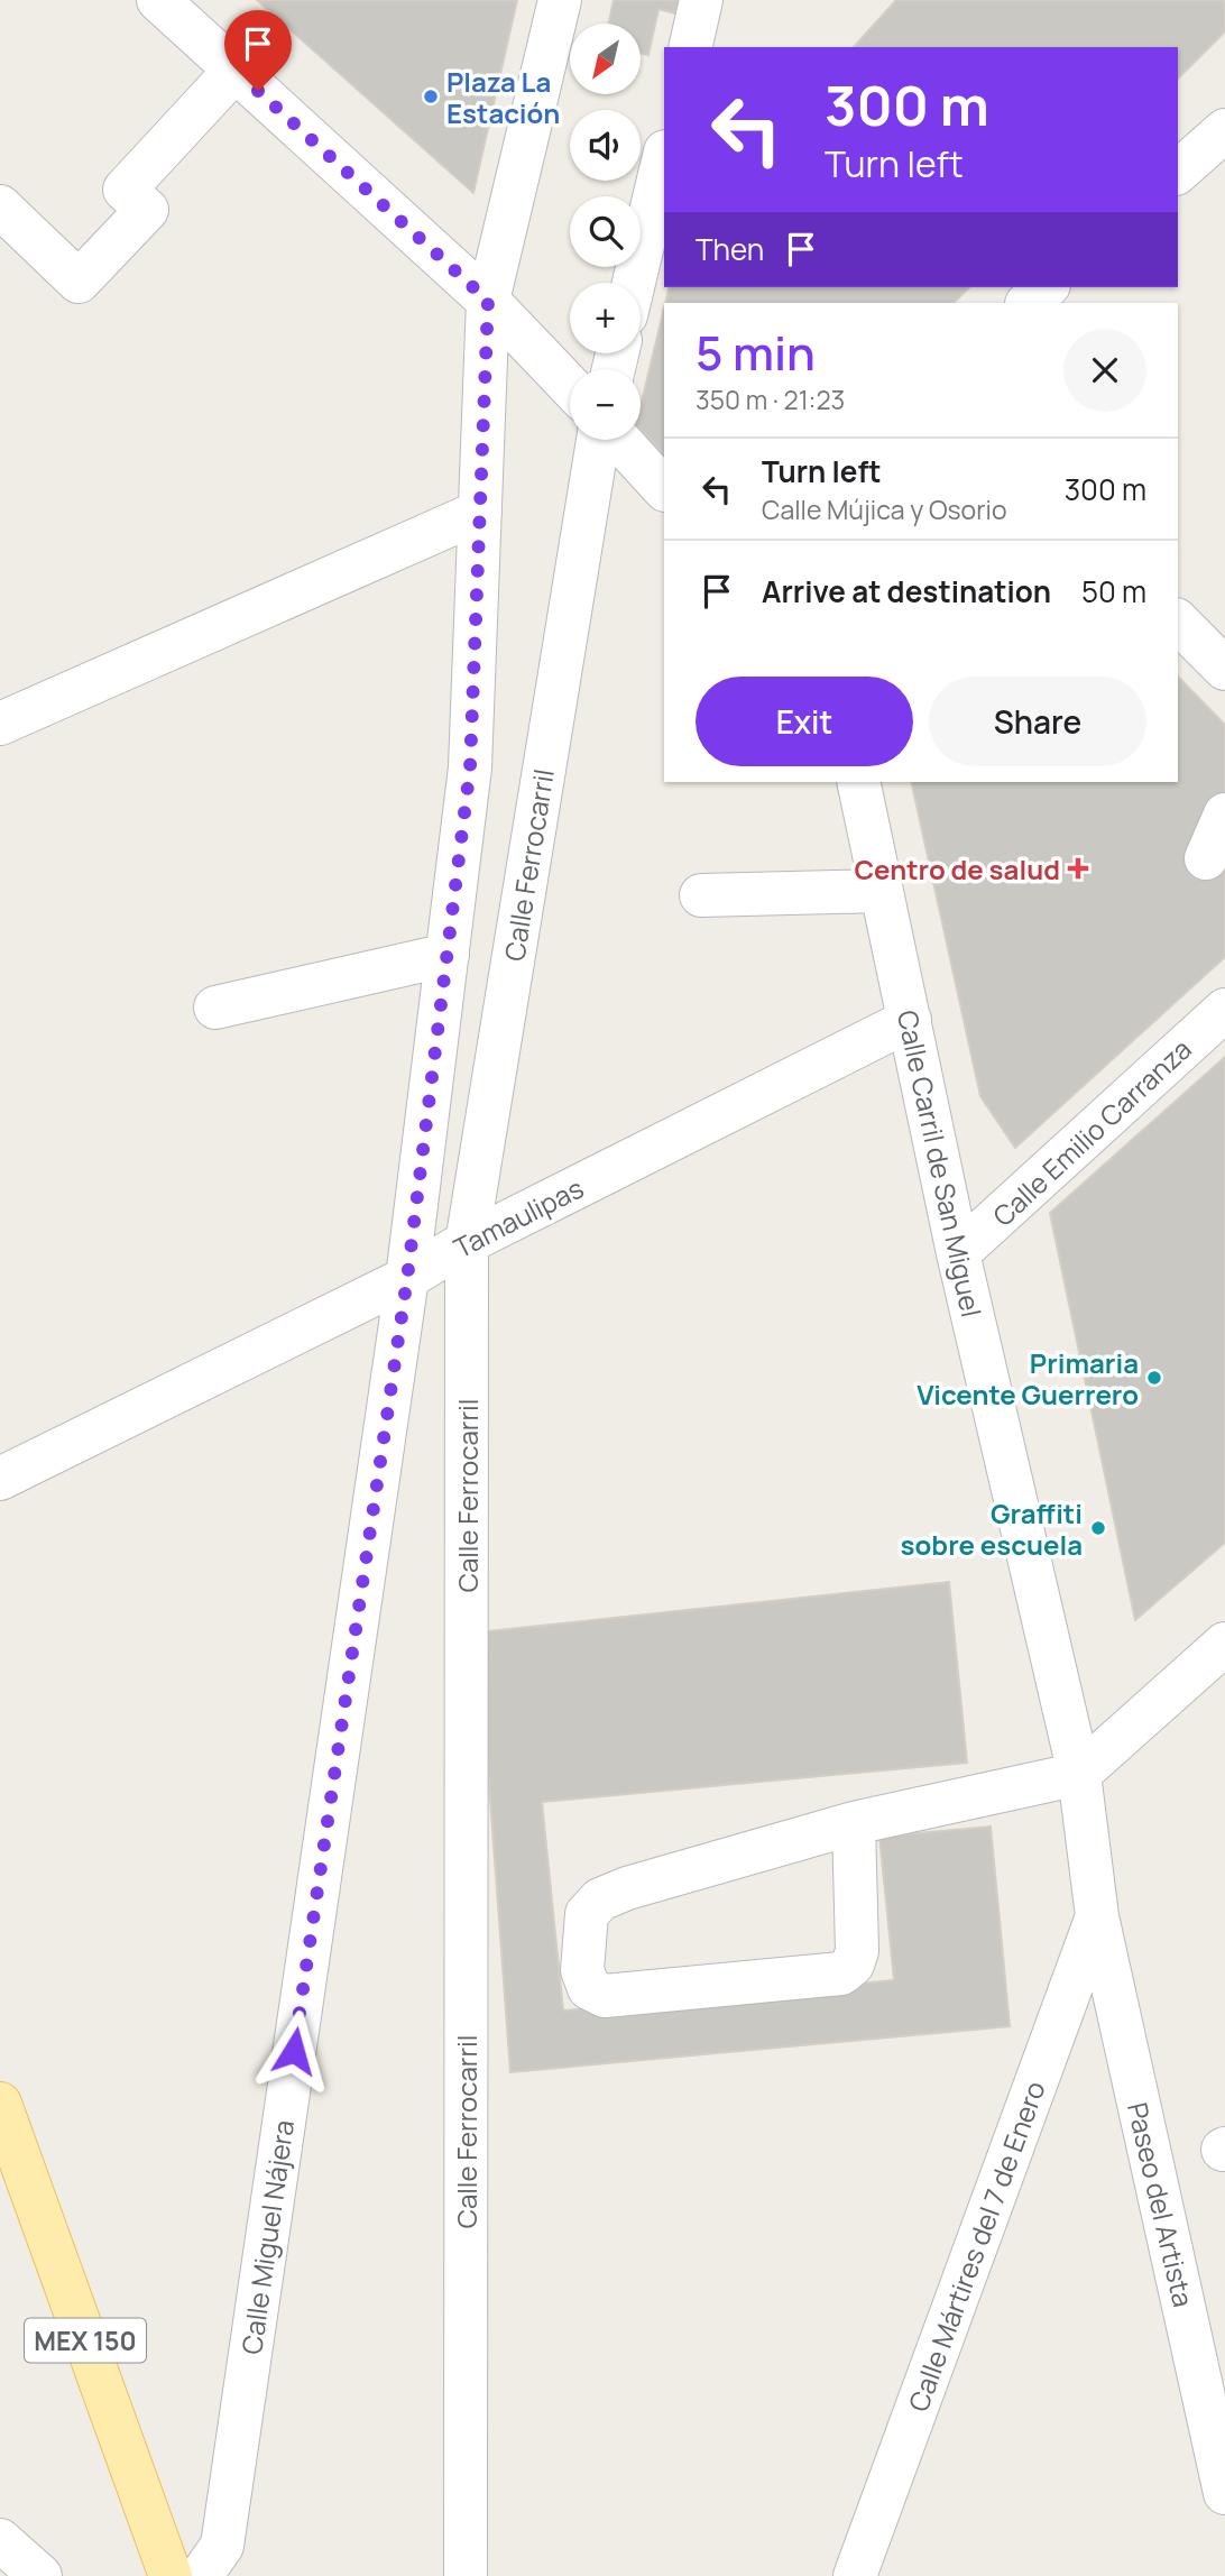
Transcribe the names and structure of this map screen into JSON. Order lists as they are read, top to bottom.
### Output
{
  "streets": {
    "main road": ["MEX 150"],
    "street": [
      "Calle Ferrocarril",
      "Calle Emilio Carranza",
      "Calle Carril de San Miguel",
      "Tamaulipas",
      "Paseo del Artista",
      "Calle Miguel Nájera",
      "Calle Mártires del 7 de Enero"
    ]
  },
  "crossings": [
    ["Calle Ferrocarril", "Tamaulipas"],
    ["Calle Emilio Carranza", "Calle Carril de San Miguel"],
    ["Calle Carril de San Miguel", "Tamaulipas"],
    ["Calle Carril de San Miguel", "Paseo del Artista"],
    ["Calle Carril de San Miguel", "Calle Mártires del 7 de Enero"],
    ["Tamaulipas", "Calle Miguel Nájera"],
    ["Paseo del Artista", "Calle Mártires del 7 de Enero"]
  ],
  "places": {
    "other": ["Plaza La Estación", "Primaria Vicente Guerrero", "Graffiti sobre escuela"],
    "health": ["Centro de salud"]
  },
  "north": "bottom left",
  "page": {
    "map_buttons": ["+", "−"],
    "turn": ["300 m", "Turn left"],
    "then": "Then",
    "heading": ["5 min", "350 m · 21:23"],
    "list": [
      {
        "name": "Turn left",
        "note": "Calle Mújica y Osorio",
        "value": "300 m"
      },
      {
        "name": "Arrive at destination",
        "value": "50 m"
      }
    ],
    "buttons": ["Exit", "Share"]
  }
}
